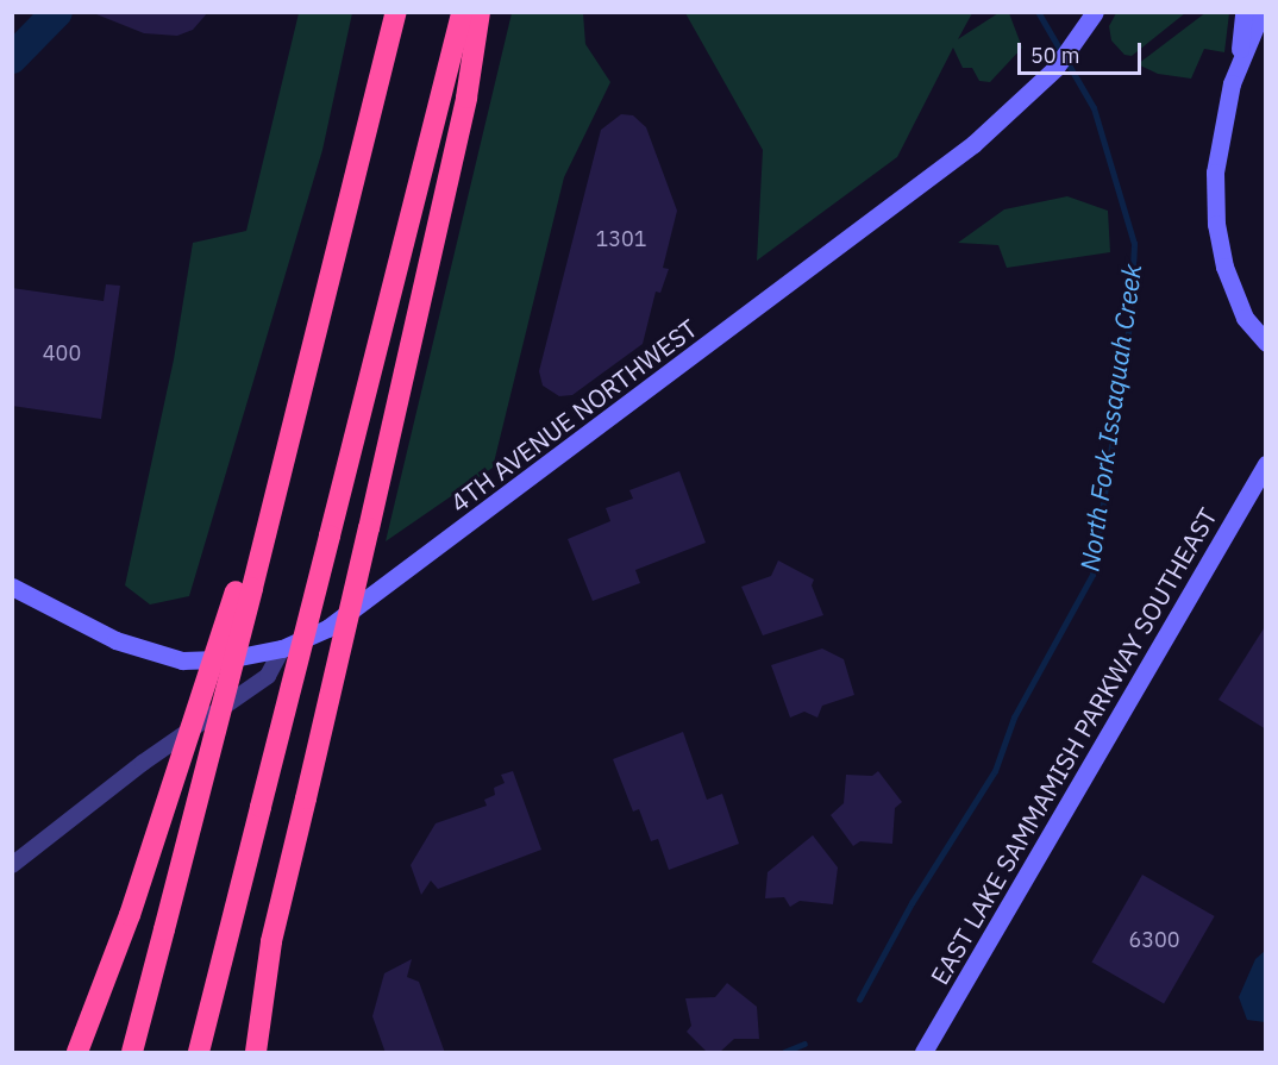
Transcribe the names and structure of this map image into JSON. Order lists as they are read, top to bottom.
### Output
{
  "streets": {
    "street": ["4TH AVENUE NORTHWEST", "EAST LAKE SAMMAMISH PARKWAY SOUTHEAST"]
  },
  "water": ["North Fork Issaquah Creek"],
  "house_numbers": ["1301", "400", "6300"],
  "scale_bar": "50 m"
}
